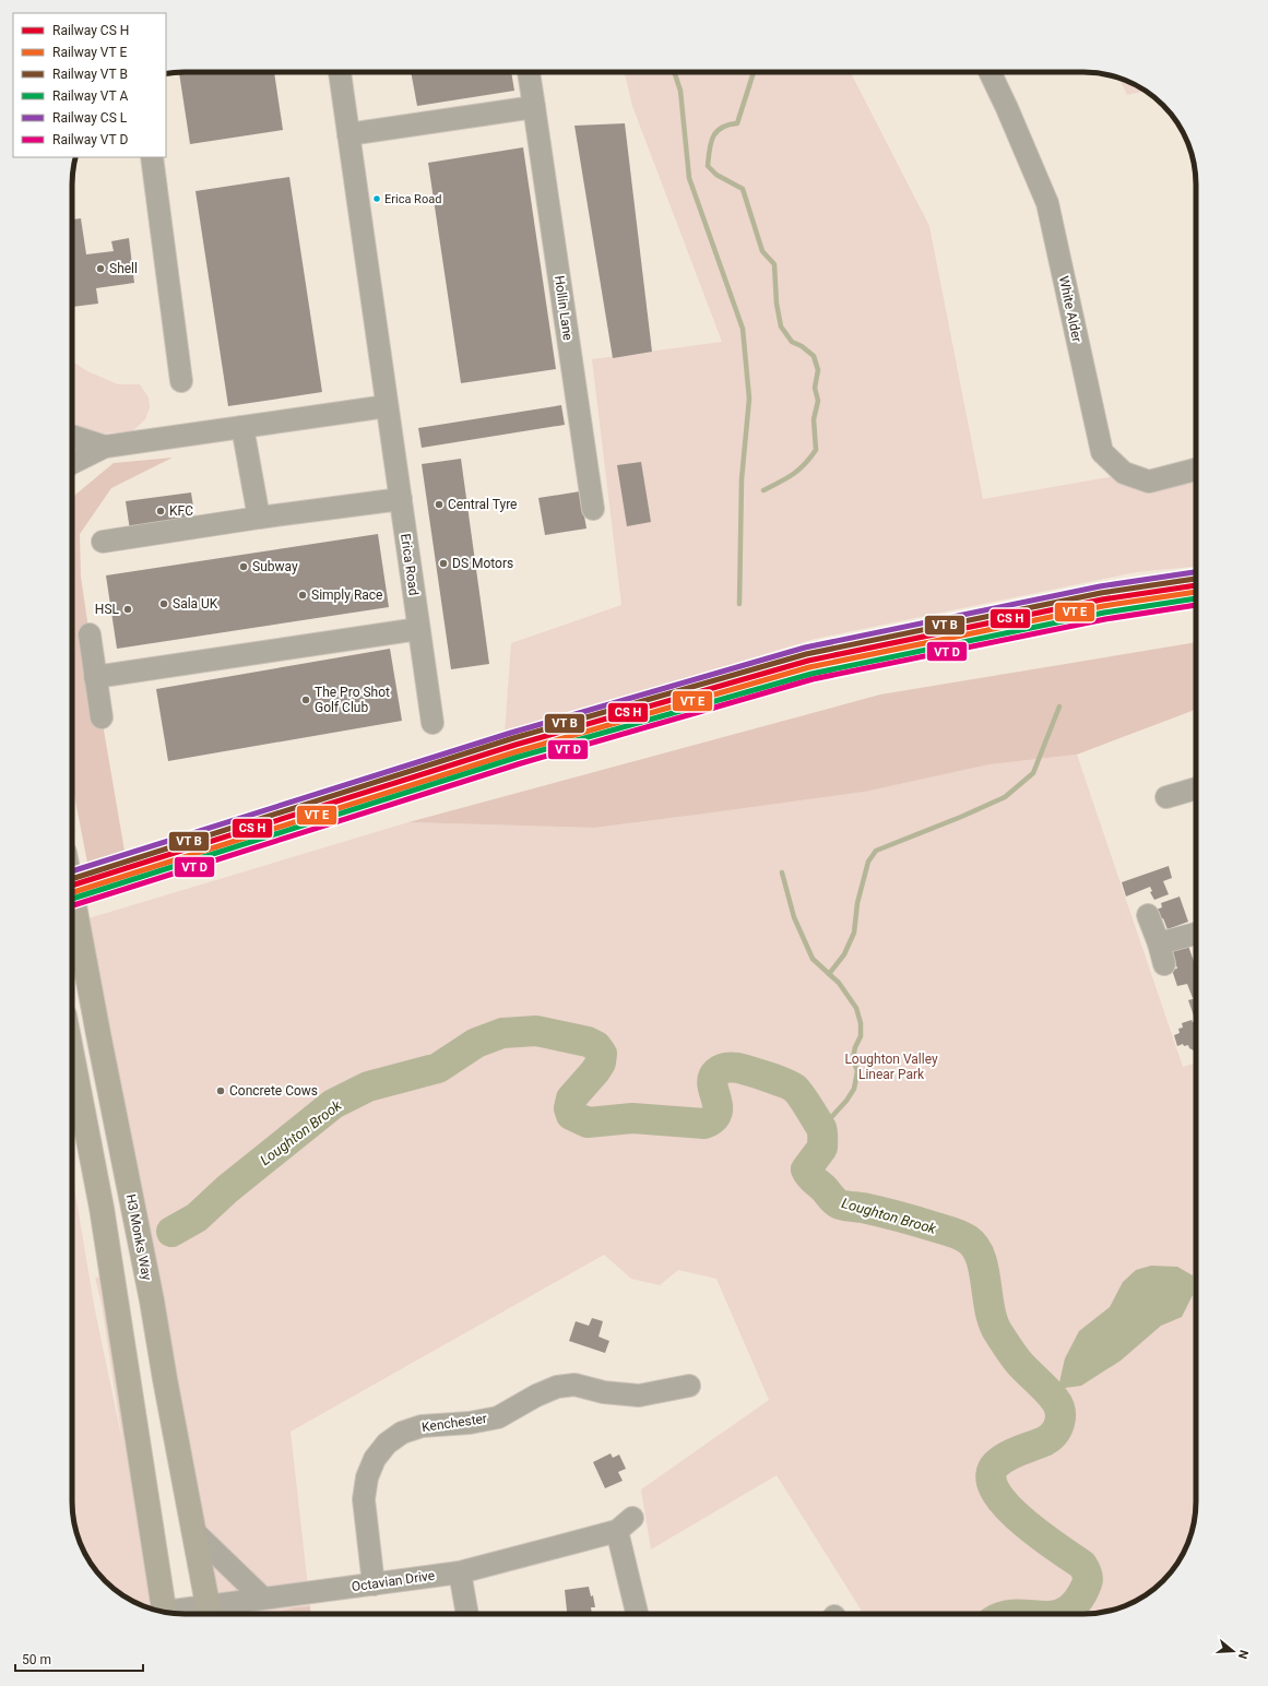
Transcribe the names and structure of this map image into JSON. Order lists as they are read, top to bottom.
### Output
{
  "streets": {
    "main road": ["H3 Monks Way"],
    "street": [
      "Hollin Lane",
      "White Alder",
      "Erica Road",
      "Kenchester",
      "Octavian Drive"
    ]
  },
  "crossings": [
    ["H3 Monks Way", "Octavian Drive"],
    ["Kenchester", "Octavian Drive"]
  ],
  "water": ["Loughton Brook"],
  "parks": ["Loughton Valley Linear Park"],
  "places": [
    "Erica Road",
    "Shell",
    "Central Tyre",
    "KFC",
    "DS Motors",
    "Subway",
    "Simply Race",
    "Sala UK",
    "HSL",
    "The Pro Shot Golf Club",
    "Concrete Cows"
  ],
  "legend": [
    "Railway CS H",
    "Railway VT E",
    "Railway VT B",
    "Railway VT A",
    "Railway CS L",
    "Railway VT D"
  ],
  "scale_bar": "50 m",
  "north": "right"
}
